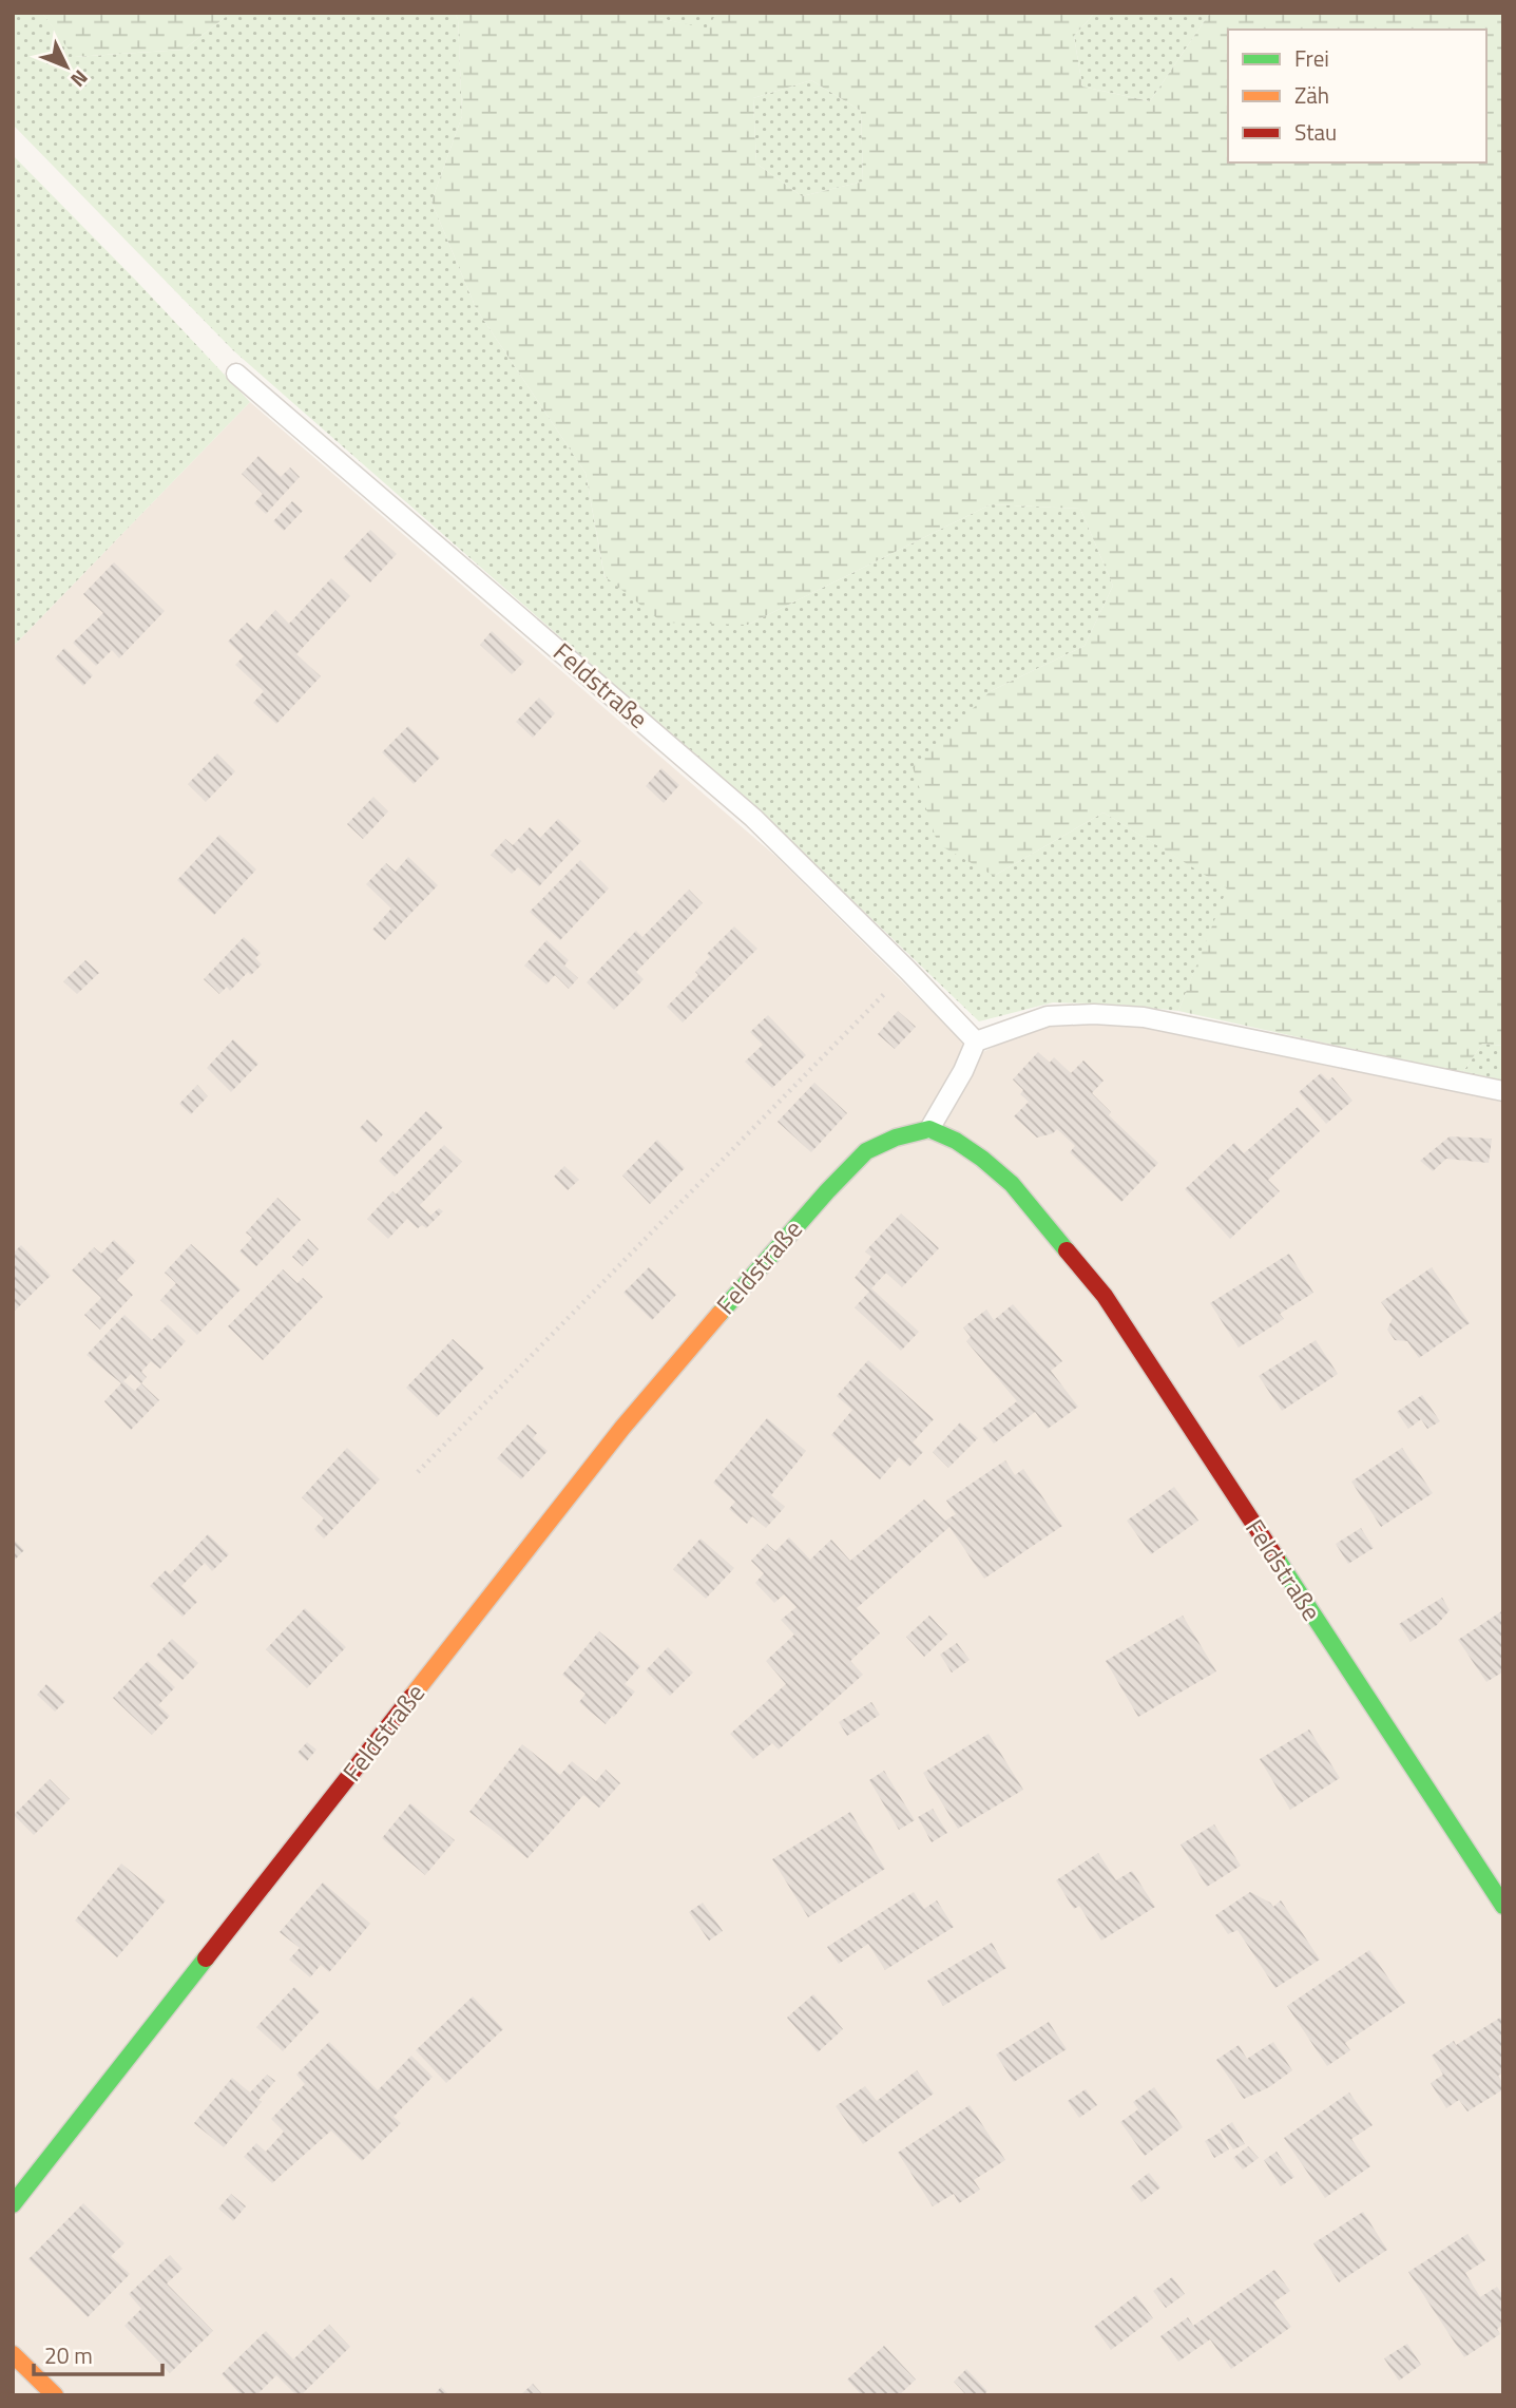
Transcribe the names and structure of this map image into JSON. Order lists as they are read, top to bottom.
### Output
{
  "streets": {
    "street": ["Feldstraße"]
  },
  "legend": ["Frei", "Zäh", "Stau"],
  "scale_bar": "20 m",
  "north": "bottom right"
}
